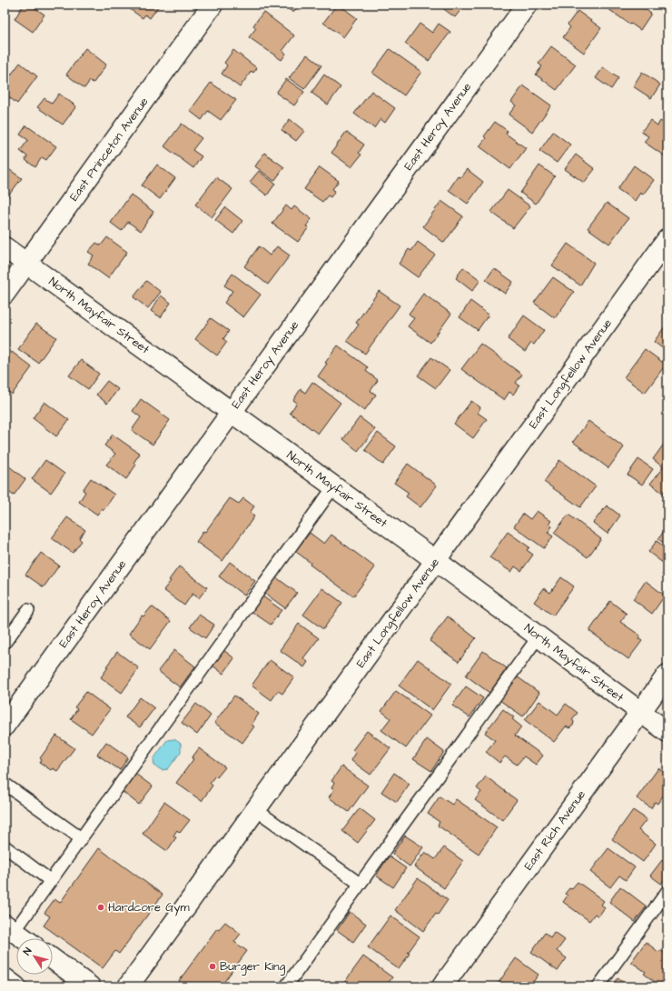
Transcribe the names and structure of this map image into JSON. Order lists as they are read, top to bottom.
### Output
{
  "streets": {
    "street": [
      "East Heroy Avenue",
      "East Princeton Avenue",
      "North Mayfair Street",
      "East Longfellow Avenue",
      "East Rich Avenue"
    ]
  },
  "crossings": [
    ["East Heroy Avenue", "North Mayfair Street"],
    ["East Princeton Avenue", "North Mayfair Street"],
    ["North Mayfair Street", "East Longfellow Avenue"],
    ["North Mayfair Street", "East Rich Avenue"]
  ],
  "places": ["Hardcore Gym", "Burger King"],
  "north": "top left"
}
